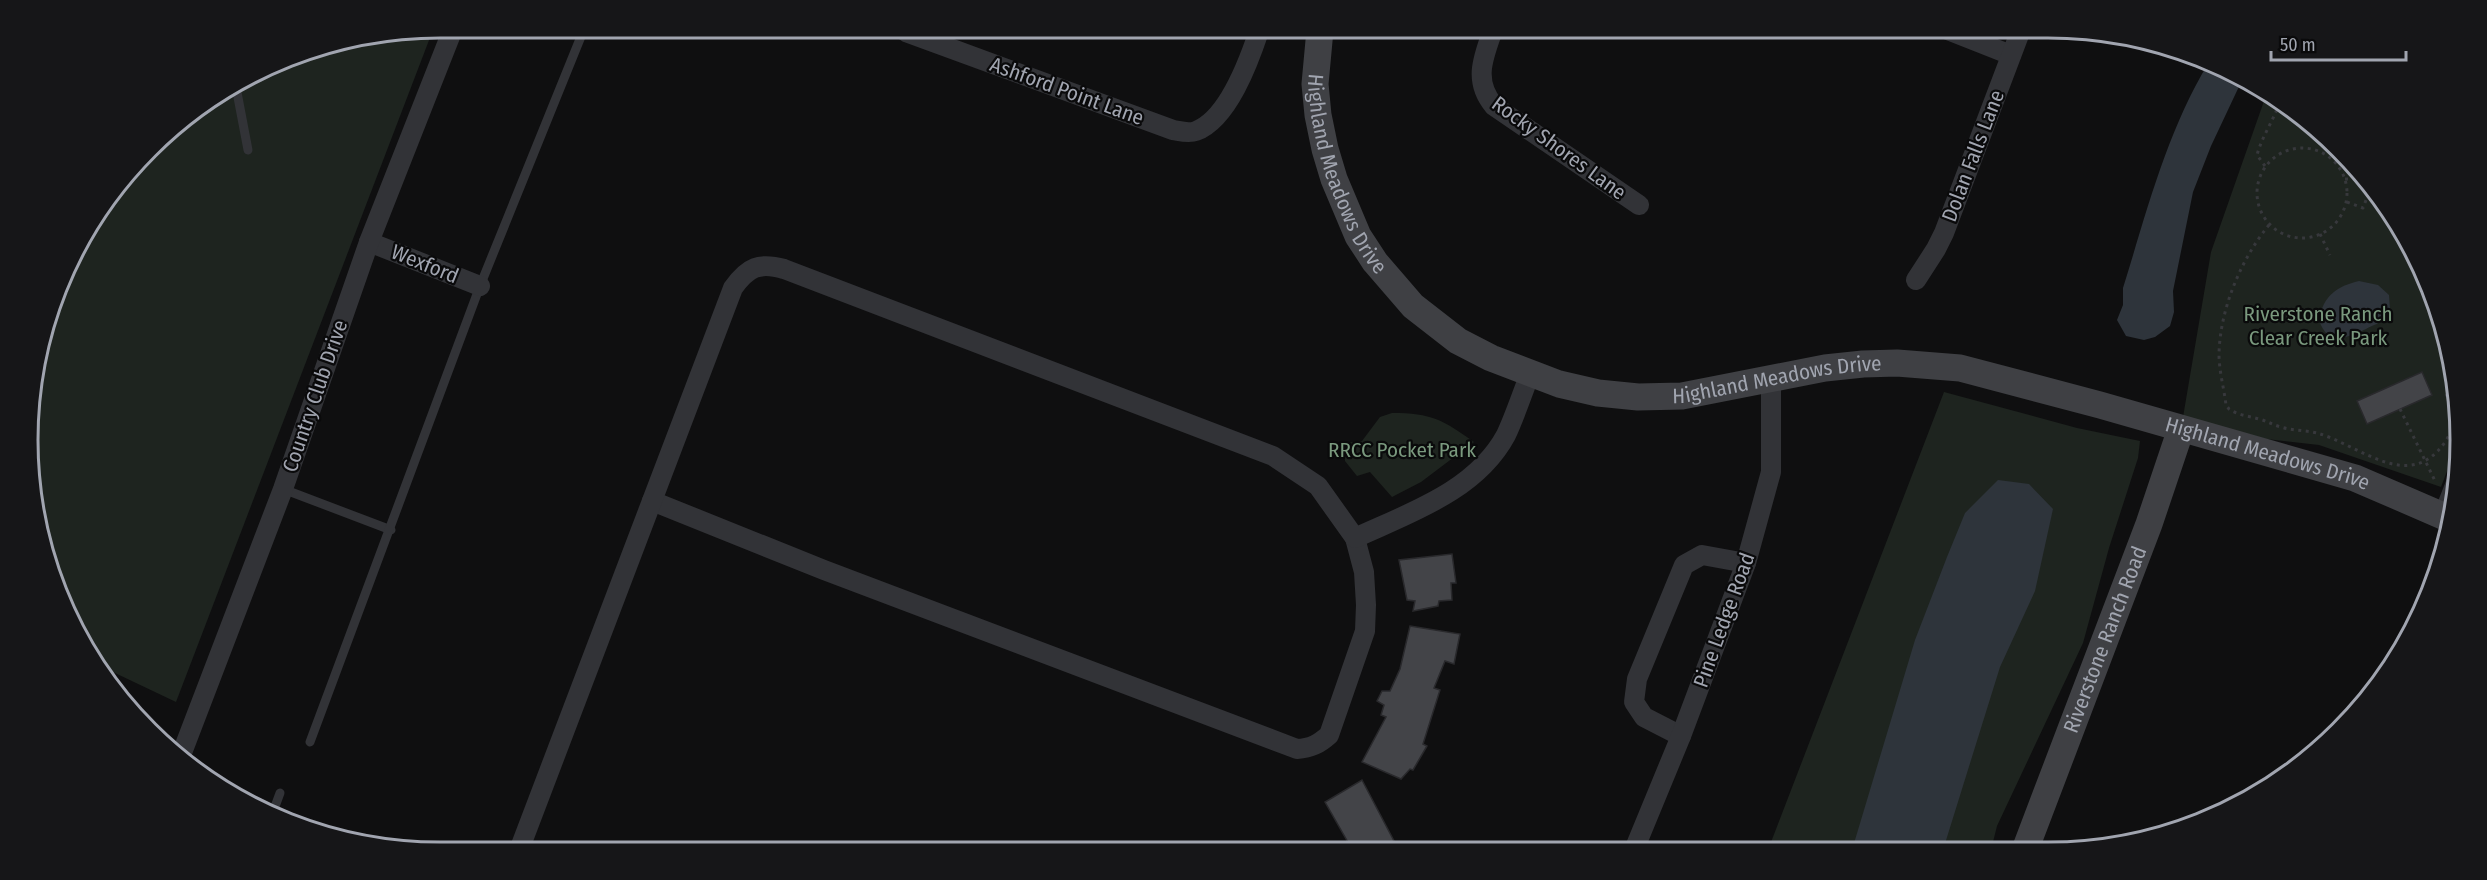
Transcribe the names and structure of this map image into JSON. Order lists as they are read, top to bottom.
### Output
{
  "streets": {
    "street": [
      "Ashford Point Lane",
      "Rocky Shores Lane",
      "Dolan Falls Lane",
      "Highland Meadows Drive",
      "Wexford",
      "Country Club Drive",
      "Pine Ledge Road",
      "Riverstone Ranch Road"
    ]
  },
  "crossings": [
    ["Highland Meadows Drive", "Pine Ledge Road"],
    ["Highland Meadows Drive", "Riverstone Ranch Road"],
    ["Wexford", "Country Club Drive"]
  ],
  "parks": ["Riverstone Ranch Clear Creek Park", "RRCC Pocket Park"],
  "scale_bar": "50 m"
}
